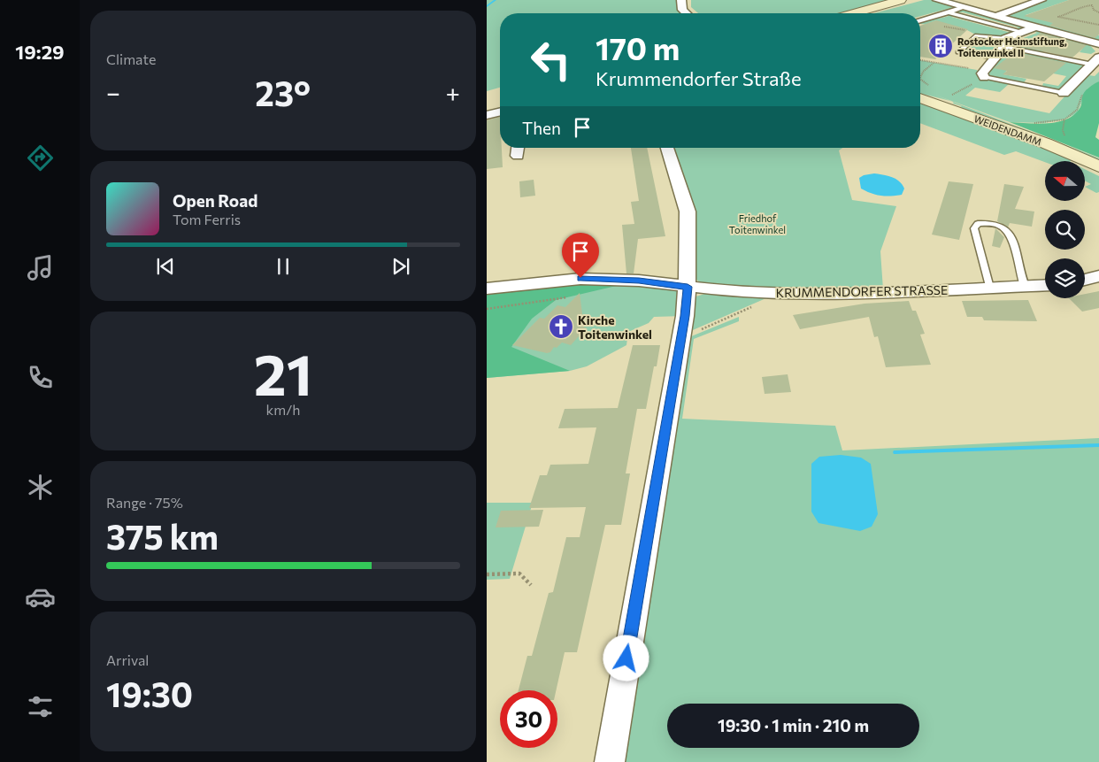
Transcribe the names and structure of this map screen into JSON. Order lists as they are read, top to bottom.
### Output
{
  "streets": {
    "street": ["WEIDENDAMM", "KRUMMENDORFER STRASSE"]
  },
  "parks": ["Friedhof Toitenwinkel"],
  "places": {
    "building": ["Rostocker Heimstiftung, Toitenwinkel II"],
    "church": ["Kirche Toitenwinkel"]
  },
  "north": "left",
  "page": {
    "tabs": "19:29",
    "tile": [
      "Climate",
      ["21", "km/h"],
      ["Range · 75%", "375 km"],
      ["Arrival", "19:30"]
    ],
    "turn": ["170 m", "Krummendorfer Straße"],
    "heat": ["−", "23°", "+"],
    "then": "Then",
    "song": ["Open Road", "Tom Ferris"],
    "limit": "30",
    "trip": "19:30 · 1 min · 210 m"
  }
}
